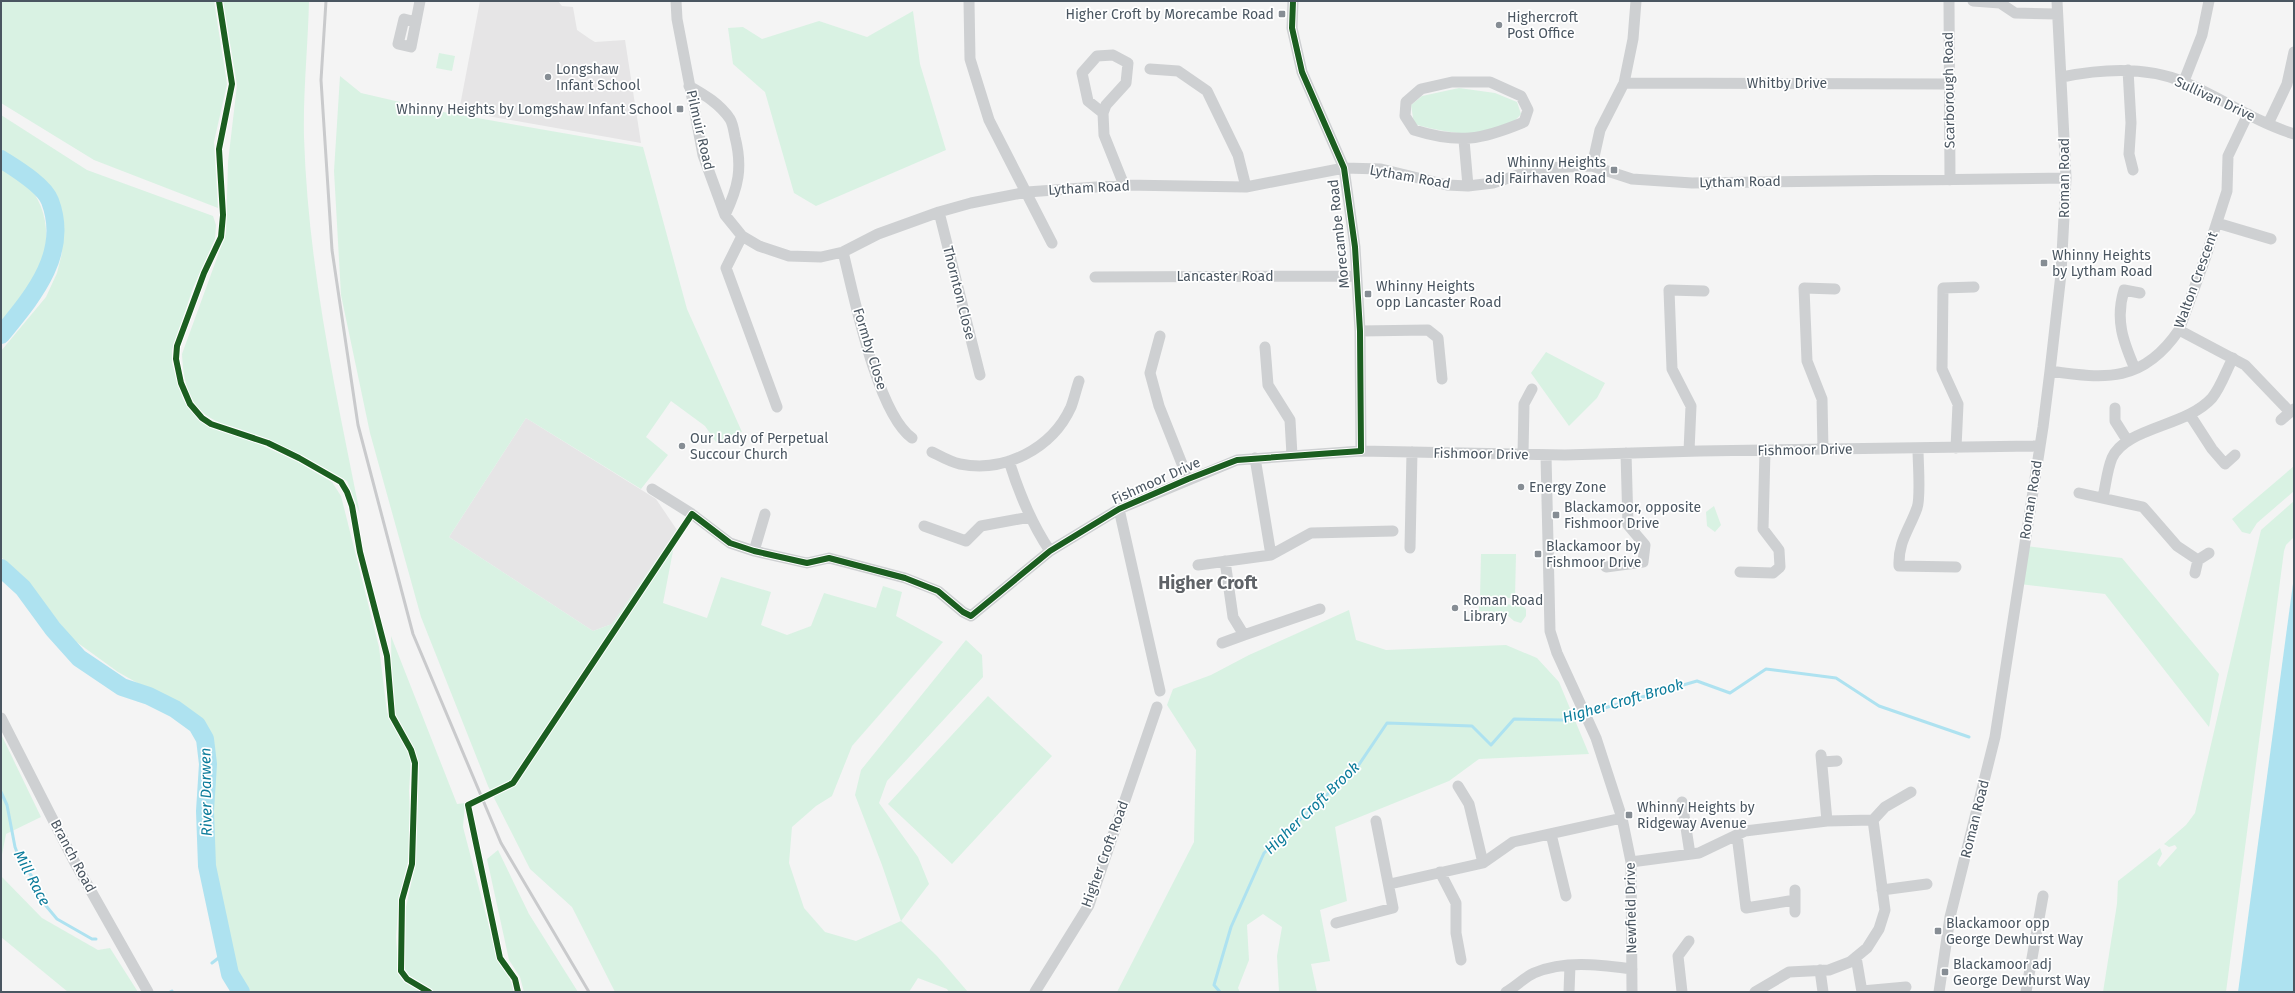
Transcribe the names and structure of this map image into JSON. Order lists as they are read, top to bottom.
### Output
{
  "streets": {
    "street": [
      "Whitby Drive",
      "Scarborough Road",
      "Sullivan Drive",
      "Pilmuir Road",
      "Lytham Road",
      "Roman Road",
      "Morecambe Road",
      "Lancaster Road",
      "Walton Crescent",
      "Thornton Close",
      "Formby Close",
      "Fishmoor Drive",
      "Higher Croft Road",
      "Branch Road",
      "Newfield Drive"
    ]
  },
  "crossings": [
    ["Whitby Drive", "Scarborough Road"],
    ["Scarborough Road", "Lytham Road"],
    ["Sullivan Drive", "Roman Road"],
    ["Sullivan Drive", "Walton Crescent"],
    ["Pilmuir Road", "Lytham Road"],
    ["Lytham Road", "Roman Road"],
    ["Lytham Road", "Morecambe Road"],
    ["Lytham Road", "Thornton Close"],
    ["Lytham Road", "Formby Close"],
    ["Roman Road", "Walton Crescent"],
    ["Roman Road", "Fishmoor Drive"],
    ["Morecambe Road", "Lancaster Road"],
    ["Morecambe Road", "Fishmoor Drive"],
    ["Fishmoor Drive", "Newfield Drive"]
  ],
  "districts": ["Higher Croft"],
  "water": ["Higher Croft Brook", "River Darwen", "Mill Race"],
  "places": {
    "transit": [
      "Higher Croft by Morecambe Road",
      "Whinny Heights by Lomgshaw Infant School",
      "Whinny Heights adj Fairhaven Road",
      "Whinny Heights by Lytham Road",
      "Whinny Heights opp Lancaster Road",
      "Blackamoor, opposite Fishmoor Drive",
      "Blackamoor by Fishmoor Drive",
      "Whinny Heights by Ridgeway Avenue",
      "Blackamoor opp George Dewhurst Way",
      "Blackamoor adj George Dewhurst Way"
    ],
    "other": [
      "Highercroft Post Office",
      "Longshaw Infant School",
      "Our Lady of Perpetual Succour Church",
      "Energy Zone",
      "Roman Road Library"
    ]
  }
}
